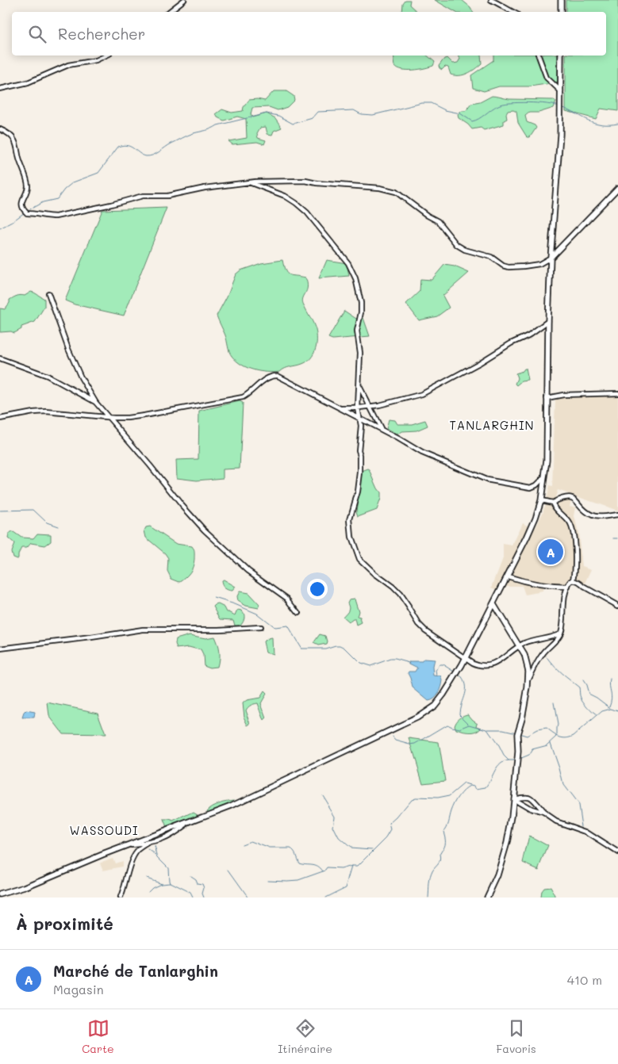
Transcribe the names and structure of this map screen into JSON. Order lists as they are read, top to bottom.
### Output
{
  "districts": ["TANLARGHIN", "WASSOUDI"],
  "page": {
    "search": "Rechercher",
    "pins": "A",
    "heading": "À proximité",
    "list": [
      {
        "mark": "A",
        "name": "Marché de Tanlarghin",
        "note": "Magasin",
        "value": "410 m"
      }
    ],
    "nav": ["Carte", "Itinéraire", "Favoris"]
  }
}
